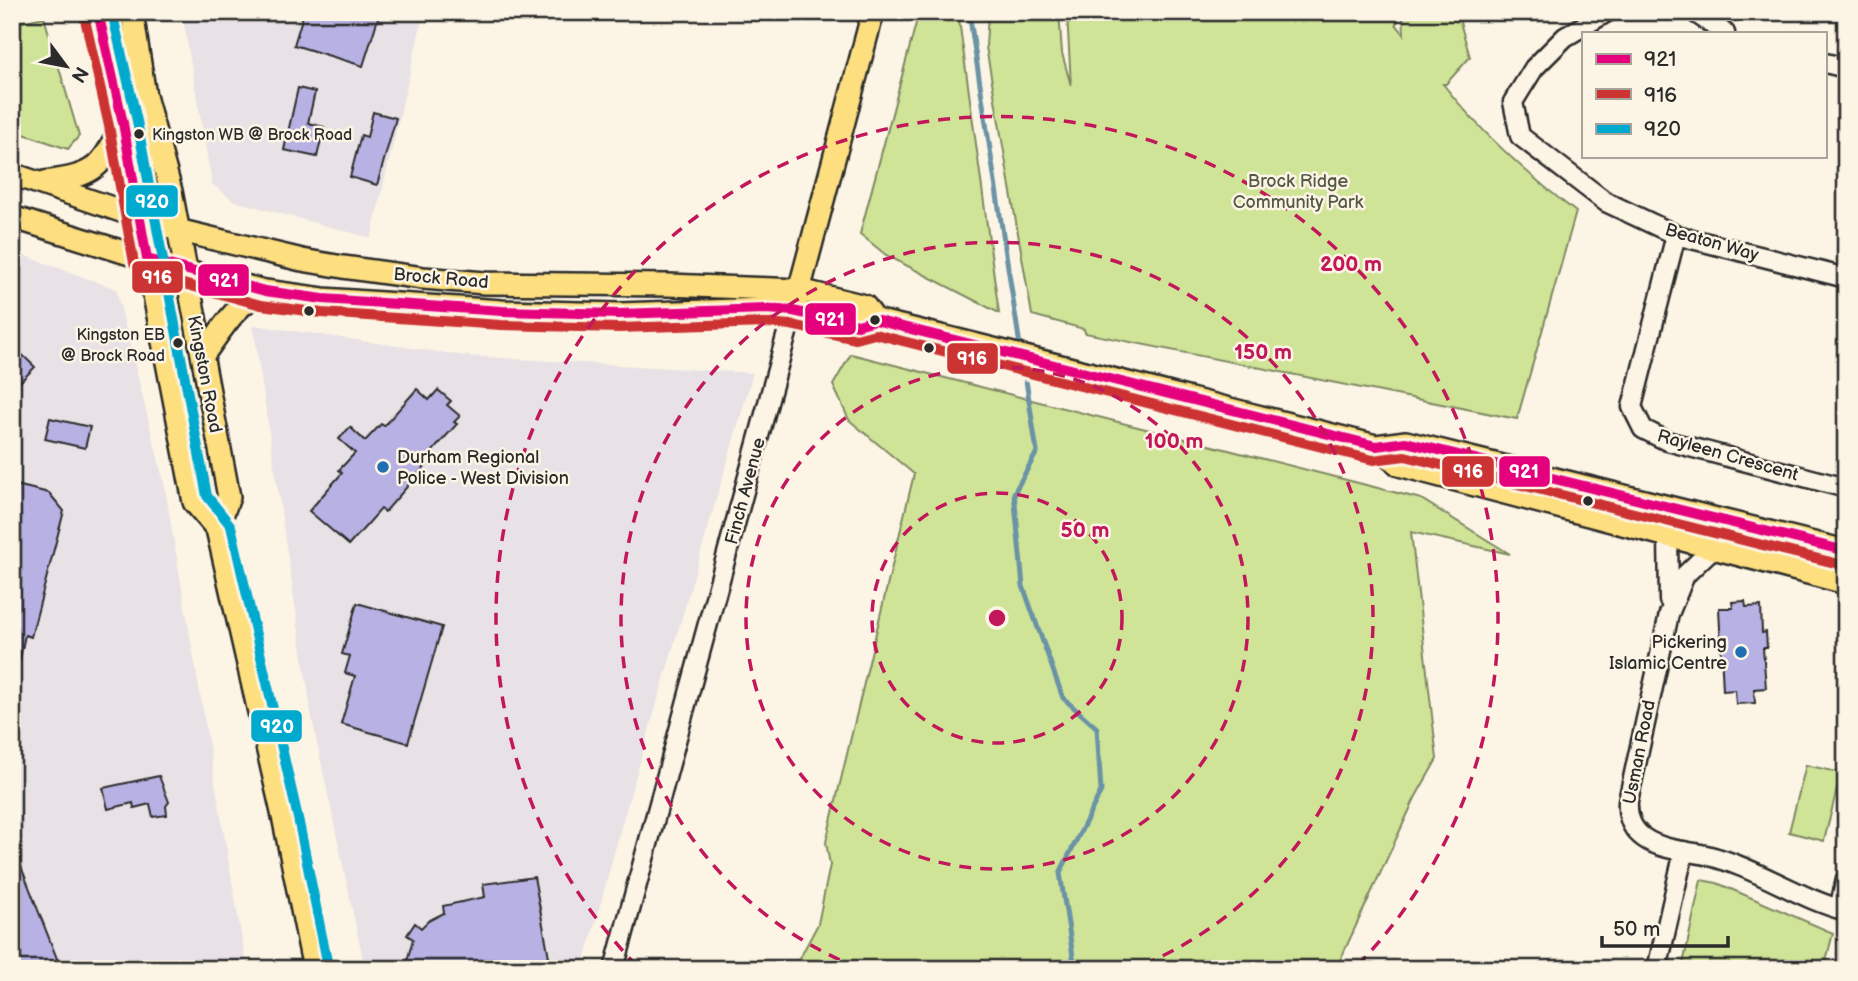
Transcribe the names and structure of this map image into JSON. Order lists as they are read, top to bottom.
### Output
{
  "streets": {
    "main road": ["Brock Road", "Kingston Road", "Finch Avenue"],
    "street": ["Beaton Way", "Rayleen Crescent", "Usman Road"]
  },
  "crossings": [
    ["Beaton Way", "Rayleen Crescent"],
    ["Brock Road", "Kingston Road"],
    ["Brock Road", "Finch Avenue"],
    ["Brock Road", "Usman Road"]
  ],
  "parks": ["Brock Ridge Community Park"],
  "places": [
    "Kingston WB @ Brock Road",
    "Kingston EB @ Brock Road",
    "Durham Regional Police - West Division",
    "Pickering Islamic Centre"
  ],
  "lines": ["transit line 921", "transit line 920", "transit line 916"],
  "legend": ["921", "916", "920"],
  "scale_bar": "50 m",
  "north": "bottom right",
  "rings": [
    "200 m",
    "150 m",
    "100 m",
    "50 m"
  ]
}
